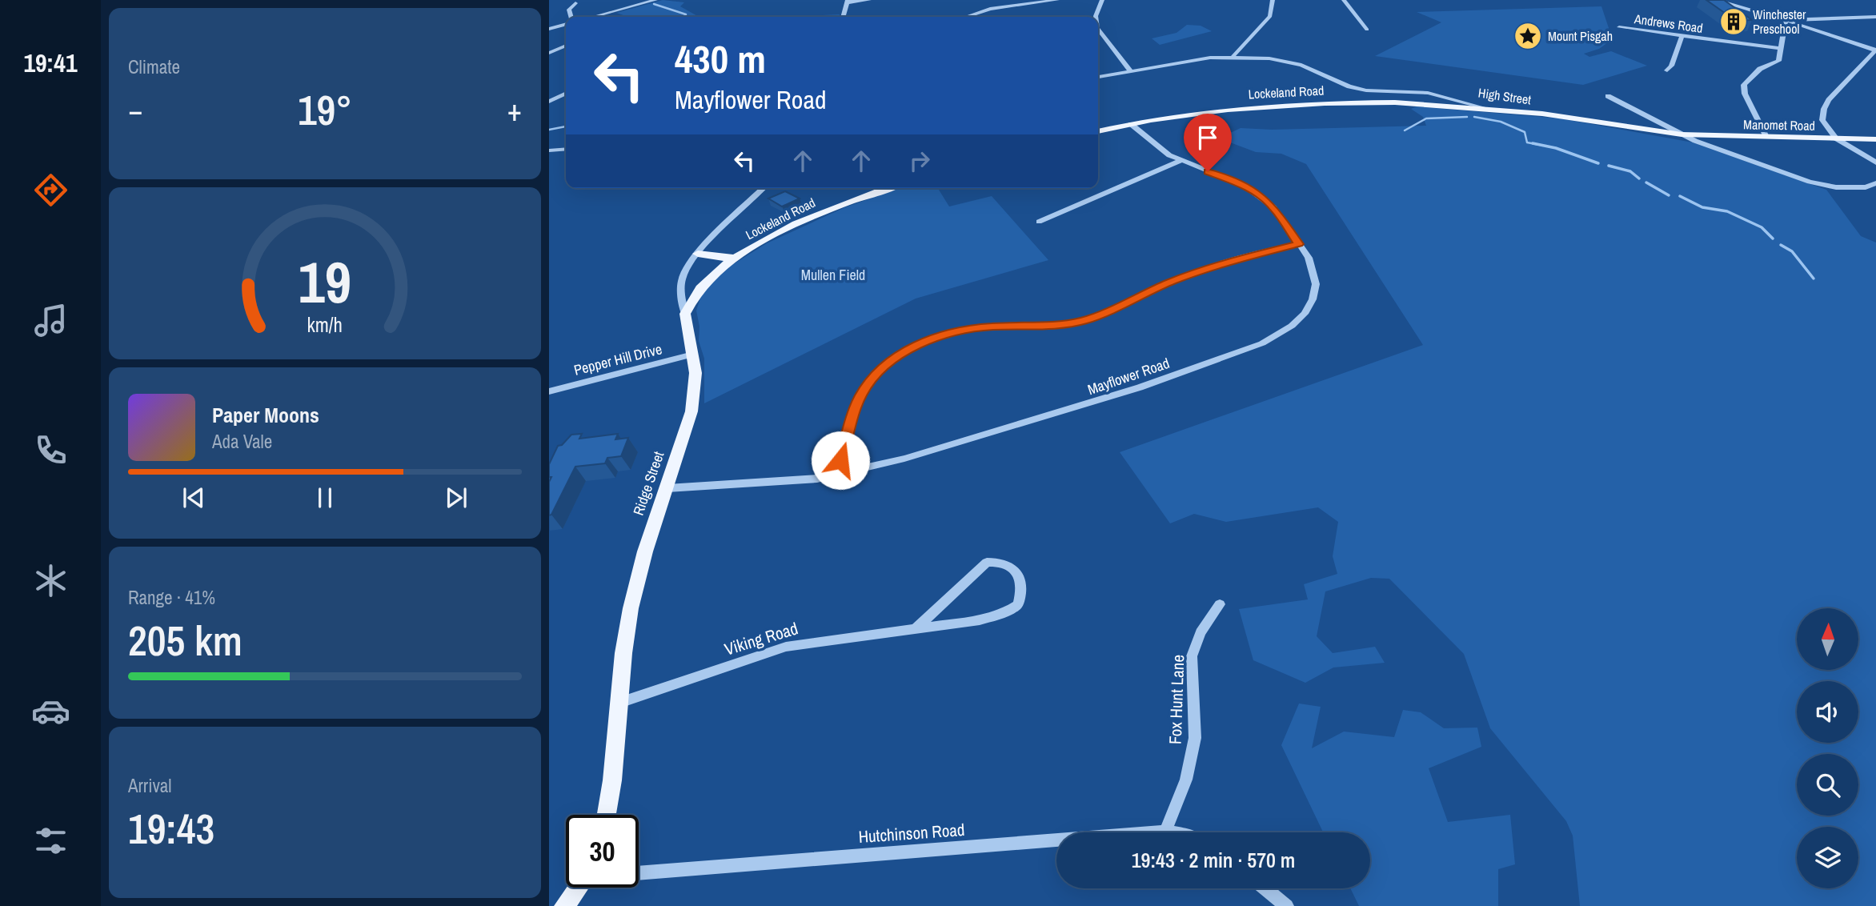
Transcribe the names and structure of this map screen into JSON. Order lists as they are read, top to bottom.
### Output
{
  "streets": {
    "main road": [
      "Lockeland Road",
      "High Street",
      "Manomet Road",
      "Ridge Street"
    ],
    "street": [
      "Andrews Road",
      "Pepper Hill Drive",
      "Mayflower Road",
      "Viking Road",
      "Fox Hunt Lane",
      "Hutchinson Road"
    ]
  },
  "crossings": [
    ["Lockeland Road", "High Street"],
    ["Lockeland Road", "Mayflower Road"],
    ["Lockeland Road", "Ridge Street"],
    ["High Street", "Manomet Road"],
    ["Pepper Hill Drive", "Ridge Street"],
    ["Mayflower Road", "Ridge Street"],
    ["Ridge Street", "Viking Road"],
    ["Fox Hunt Lane", "Hutchinson Road"]
  ],
  "parks": ["Mullen Field"],
  "places": {
    "building": ["Winchester Preschool"],
    "place": ["Mount Pisgah"]
  },
  "north": "top",
  "page": {
    "tabs": "19:41",
    "tile": [
      "Climate",
      ["Range · 41%", "205 km"],
      ["Arrival", "19:43"]
    ],
    "turn": ["430 m", "Mayflower Road"],
    "heat": ["−", "19°", "+"],
    "song": ["Paper Moons", "Ada Vale"],
    "limit": "30",
    "trip": "19:43 · 2 min · 570 m",
    "gauge": ["19", "km/h"]
  }
}
